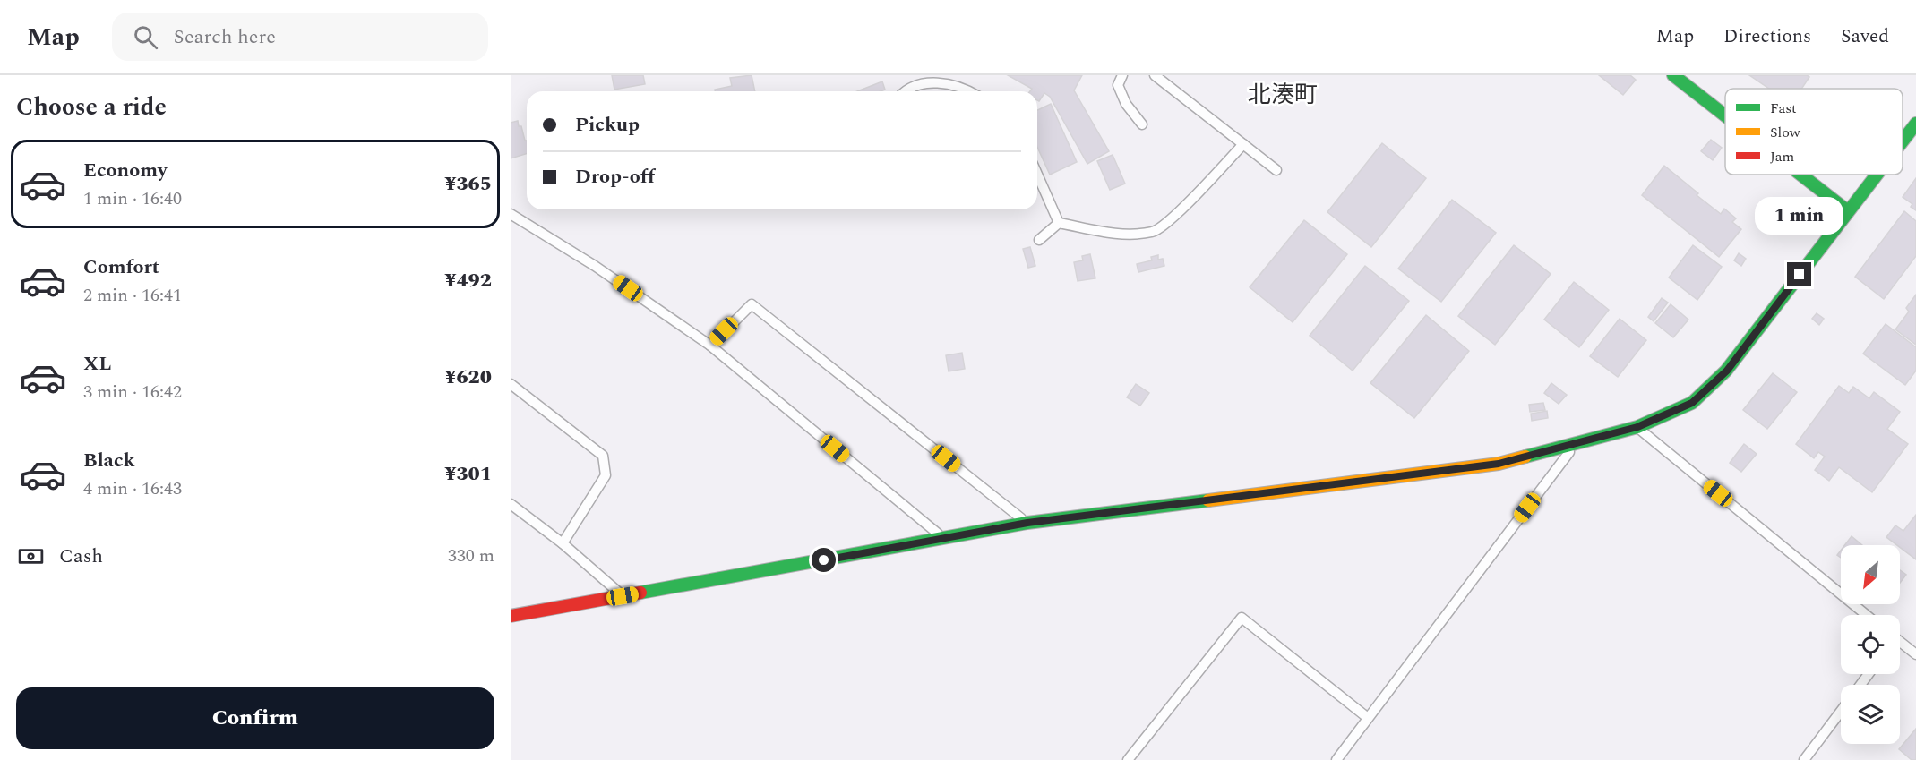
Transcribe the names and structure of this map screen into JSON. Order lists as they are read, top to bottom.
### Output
{
  "districts": ["北湊町"],
  "legend": ["Fast", "Slow", "Jam"],
  "north": "bottom left",
  "page": {
    "header": "Map",
    "search": "Search here",
    "nav": ["Map", "Directions", "Saved"],
    "heading": "Choose a ride",
    "banner": ["Pickup", "Drop-off"],
    "list": [
      {
        "name": "Economy",
        "note": "1 min · 16:40",
        "value": "¥365"
      },
      {
        "name": "Comfort",
        "note": "2 min · 16:41",
        "value": "¥492"
      },
      {
        "name": "XL",
        "note": "3 min · 16:42",
        "value": "¥620"
      },
      {
        "name": "Black",
        "note": "4 min · 16:43",
        "value": "¥301"
      }
    ],
    "bubble": "1 min",
    "pay": ["Cash", "330 m"],
    "buttons": "Confirm"
  }
}
